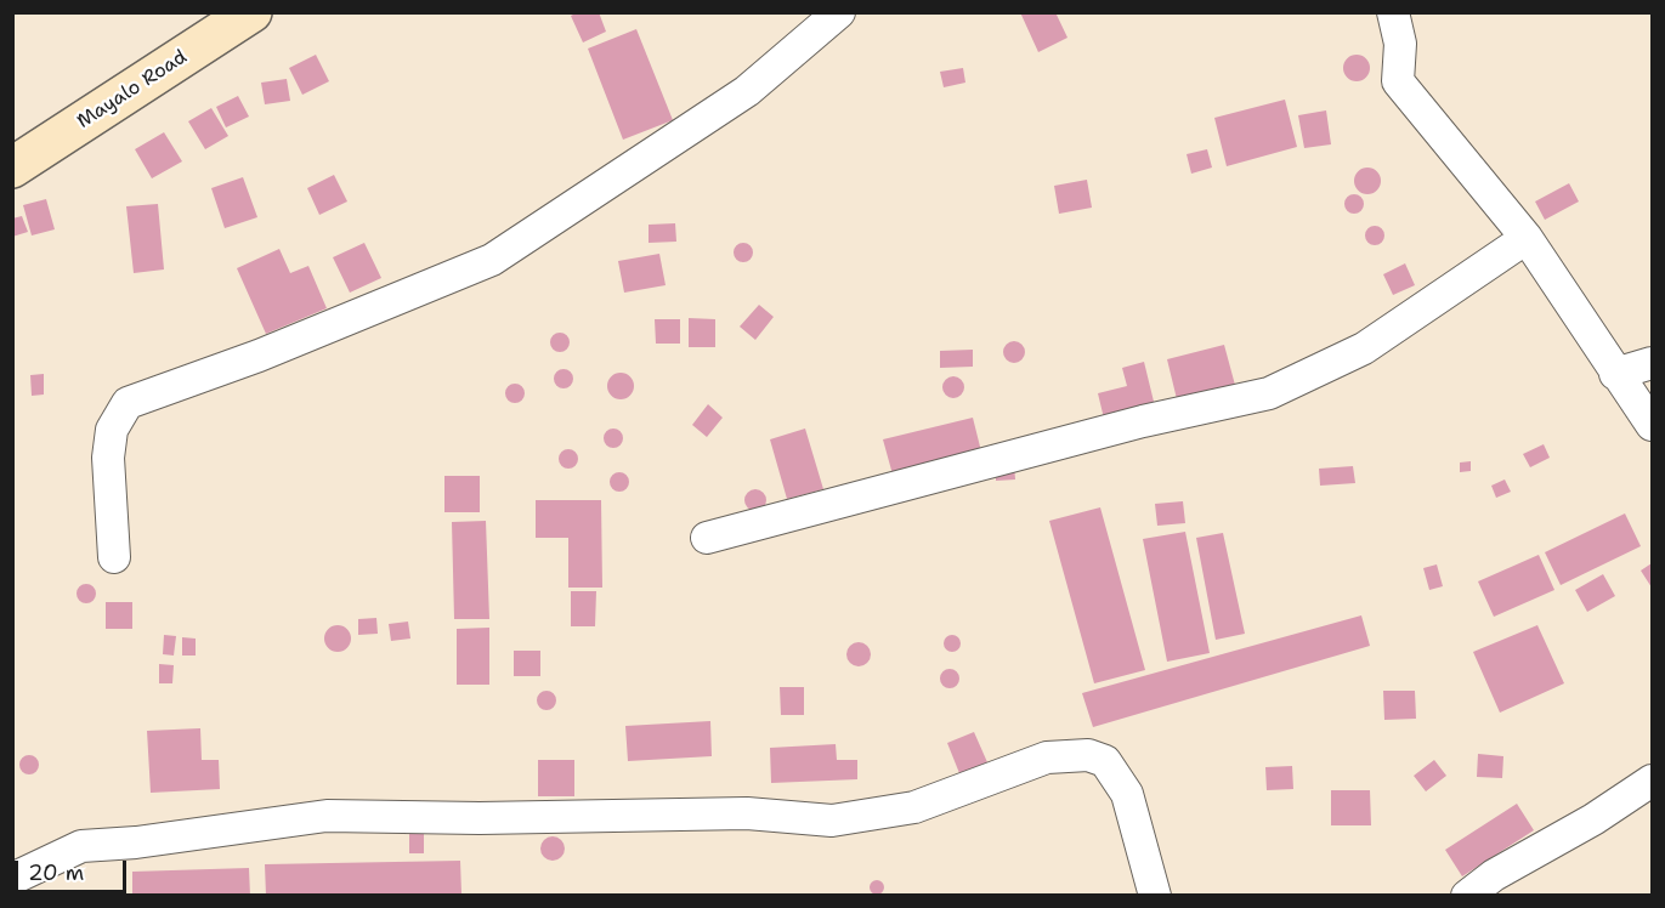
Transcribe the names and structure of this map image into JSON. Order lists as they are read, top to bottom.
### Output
{
  "streets": {
    "street": ["Mayalo Road"]
  },
  "scale_bar": "20 m"
}
